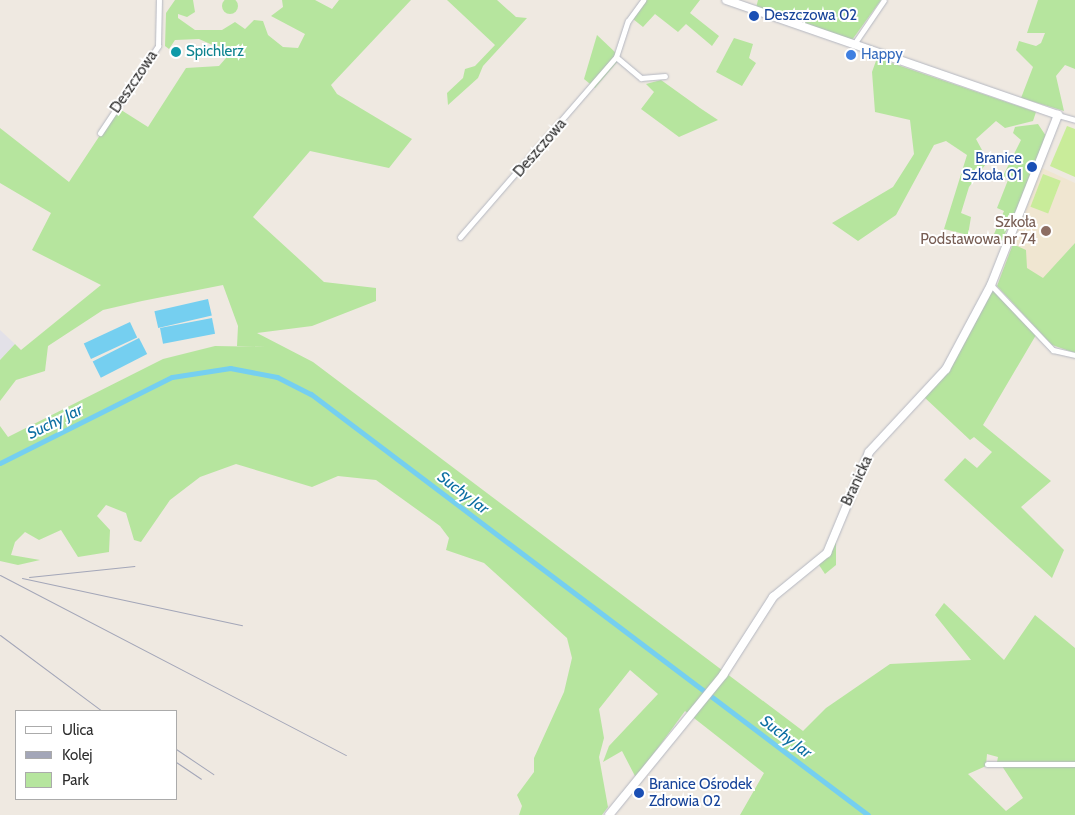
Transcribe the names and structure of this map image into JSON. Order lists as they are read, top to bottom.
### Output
{
  "streets": {
    "street": ["Deszczowa", "Branicka"]
  },
  "water": ["Suchy Jar"],
  "places": [
    "Deszczowa 02",
    "Spichlerz",
    "Happy",
    "Branice Szkoła 01",
    "Szkoła Podstawowa nr 74",
    "Branice Ośrodek Zdrowia 02"
  ],
  "legend": ["Ulica", "Kolej", "Park"]
}
